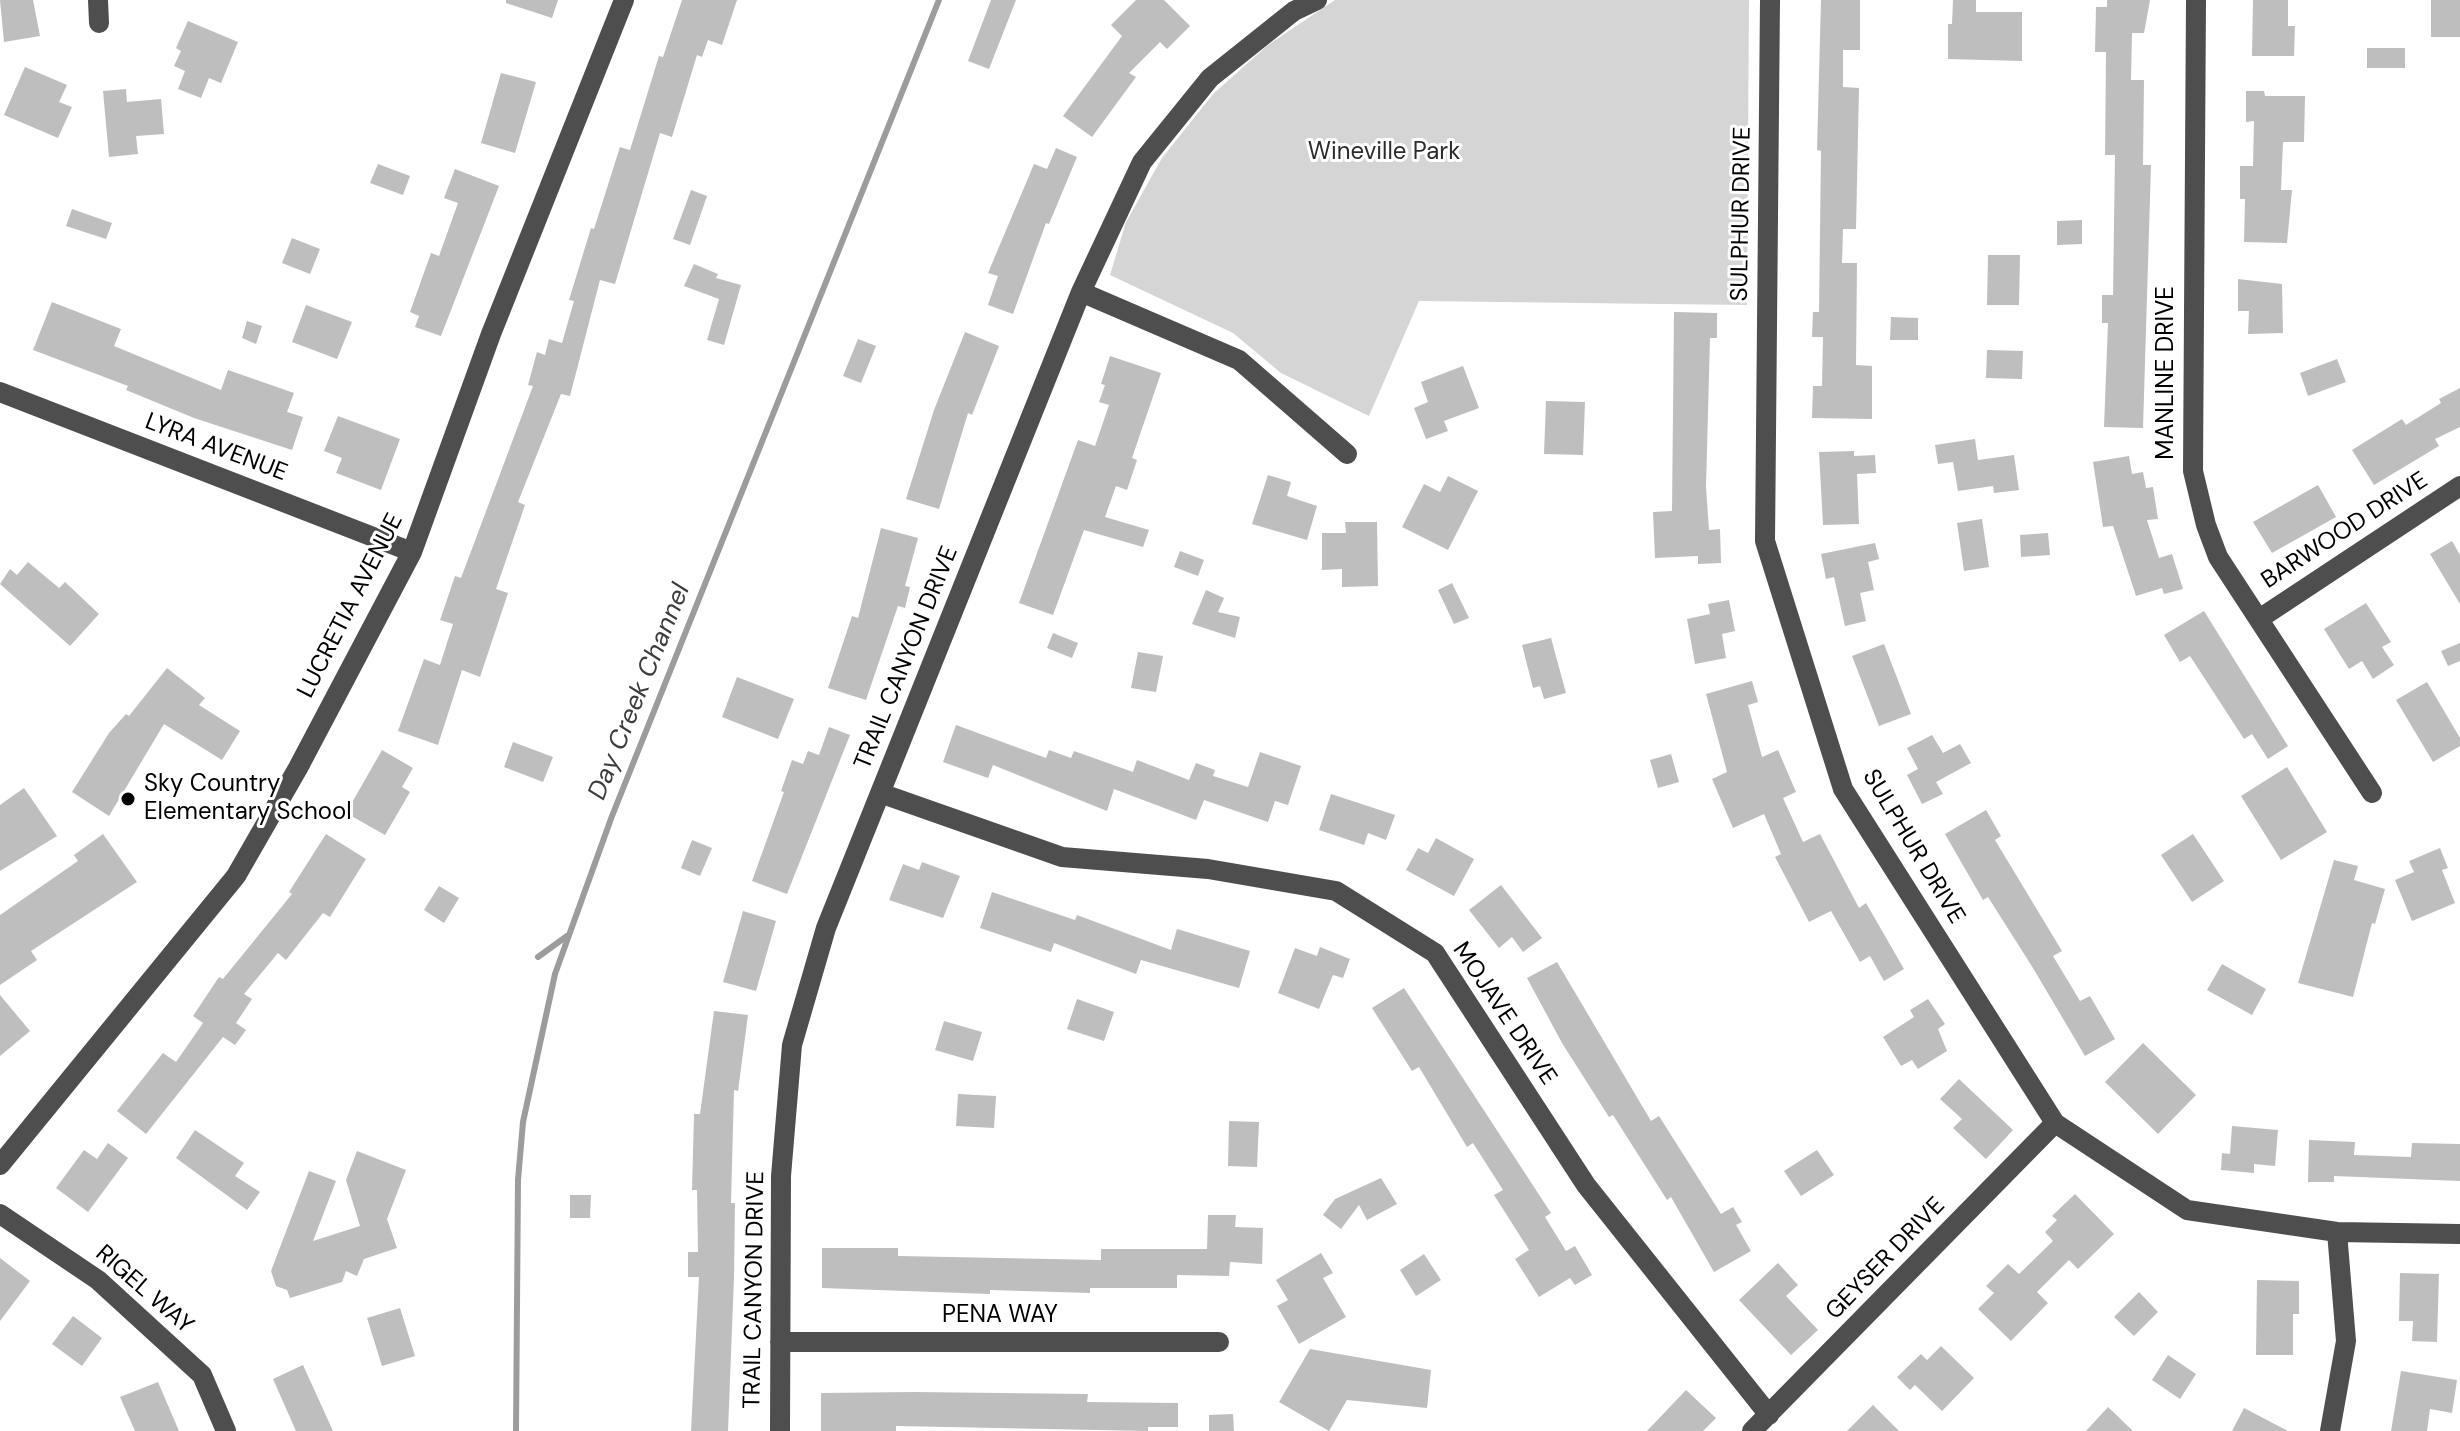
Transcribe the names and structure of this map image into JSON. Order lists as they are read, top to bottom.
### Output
{
  "streets": {
    "street": [
      "SULPHUR DRIVE",
      "MANLINE DRIVE",
      "LYRA AVENUE",
      "BARWOOD DRIVE",
      "LUCRETIA AVENUE",
      "TRAIL CANYON DRIVE",
      "MOJAVE DRIVE",
      "GEYSER DRIVE",
      "RIGEL WAY",
      "PENA WAY"
    ]
  },
  "crossings": [
    ["SULPHUR DRIVE", "GEYSER DRIVE"],
    ["MANLINE DRIVE", "BARWOOD DRIVE"],
    ["LYRA AVENUE", "LUCRETIA AVENUE"],
    ["TRAIL CANYON DRIVE", "MOJAVE DRIVE"],
    ["TRAIL CANYON DRIVE", "PENA WAY"],
    ["MOJAVE DRIVE", "GEYSER DRIVE"]
  ],
  "water": ["Day Creek Channel"],
  "parks": ["Wineville Park"],
  "places": ["Sky Country Elementary School"]
}
